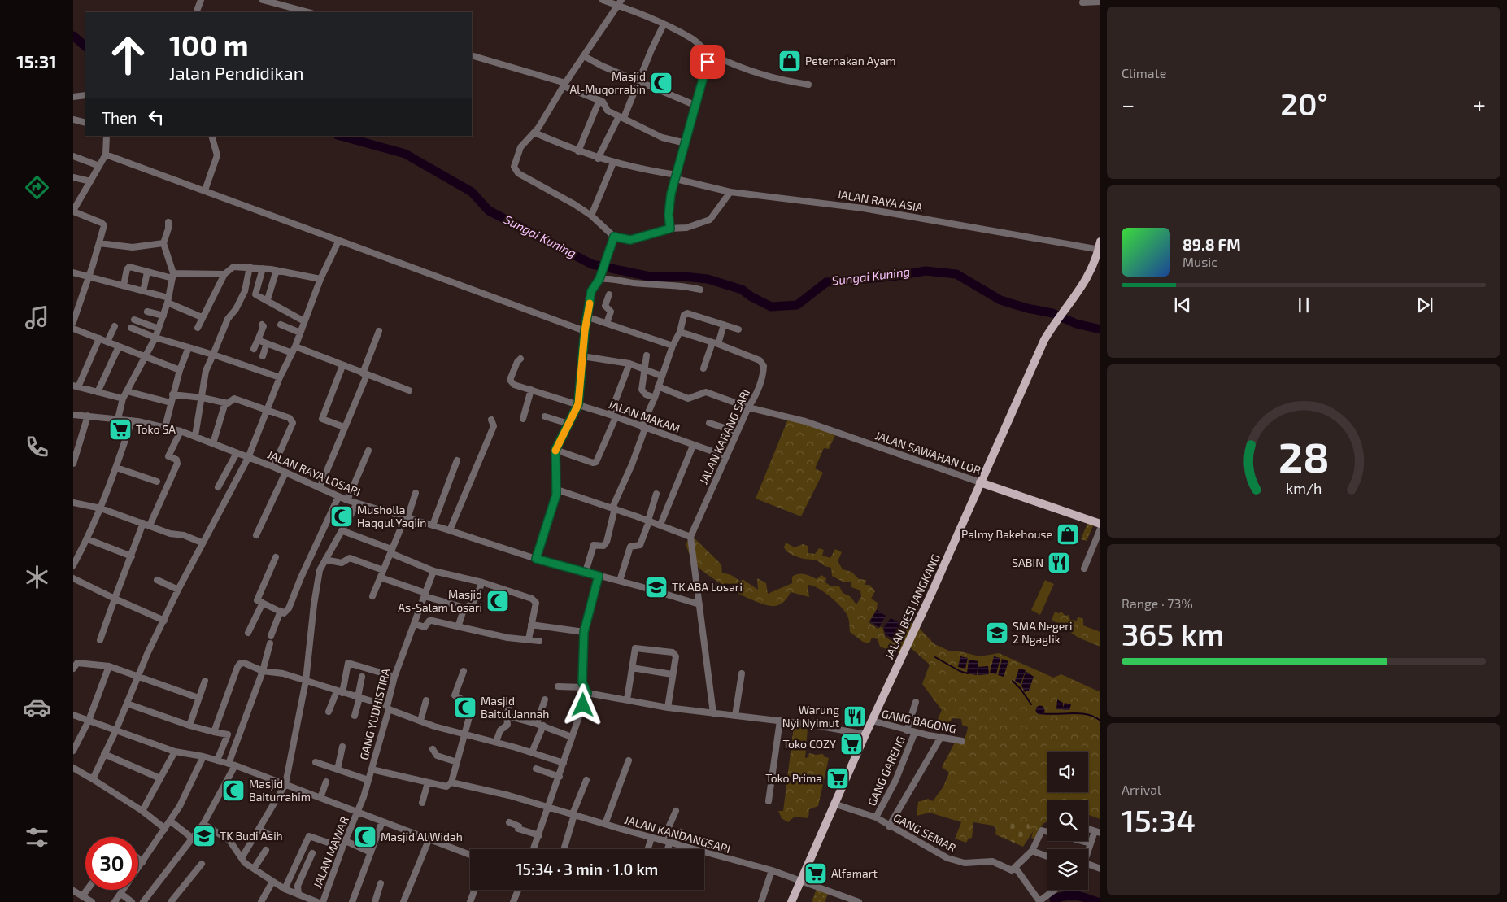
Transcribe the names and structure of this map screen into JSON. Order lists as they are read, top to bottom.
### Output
{
  "streets": {
    "main road": ["JALAN SAWAHAN LOR", "JALAN BESI JANGKANG"],
    "street": [
      "JALAN RAYA ASIA",
      "JALAN MAKAM",
      "JALAN KARANG SARI",
      "JALAN RAYA LOSARI",
      "GANG YUDHISTIRA",
      "GANG BAGONG",
      "GANG GARENG",
      "GANG SEMAR",
      "JALAN KANDANGSARI",
      "JALAN MAWAR"
    ]
  },
  "crossings": [
    ["JALAN RAYA ASIA", "JALAN BESI JANGKANG"],
    ["JALAN MAKAM", "JALAN KARANG SARI"],
    ["JALAN KARANG SARI", "JALAN SAWAHAN LOR"],
    ["JALAN SAWAHAN LOR", "JALAN BESI JANGKANG"],
    ["JALAN BESI JANGKANG", "GANG BAGONG"],
    ["JALAN BESI JANGKANG", "GANG SEMAR"],
    ["JALAN BESI JANGKANG", "JALAN KANDANGSARI"],
    ["GANG YUDHISTIRA", "JALAN MAWAR"],
    ["GANG BAGONG", "GANG GARENG"],
    ["GANG GARENG", "GANG SEMAR"]
  ],
  "water": ["Sungai Kuning"],
  "places": {
    "shop": ["Peternakan Ayam", "Palmy Bakehouse"],
    "mosque": [
      "Masjid Al-Muqorrabin",
      "Musholla Haqqul Yaqiin",
      "Masjid As-Salam Losari",
      "Masjid Baitul Jannah",
      "Masjid Baiturrahim",
      "Masjid Al Widah"
    ],
    "supermarket": [
      "Toko SA",
      "Toko COZY",
      "Toko Prima",
      "Alfamart"
    ],
    "restaurant": ["SABIN", "Warung Nyi Nyimut"],
    "school or university": ["TK ABA Losari", "SMA Negeri 2 Ngaglik", "TK Budi Asih"]
  },
  "page": {
    "tabs": "15:31",
    "tile": [
      "Climate",
      ["Range · 73%", "365 km"],
      ["Arrival", "15:34"]
    ],
    "turn": ["100 m", "Jalan Pendidikan"],
    "heat": ["−", "20°", "+"],
    "then": "Then",
    "song": ["89.8 FM", "Music"],
    "limit": "30",
    "trip": "15:34 · 3 min · 1.0 km",
    "gauge": ["28", "km/h"]
  }
}
